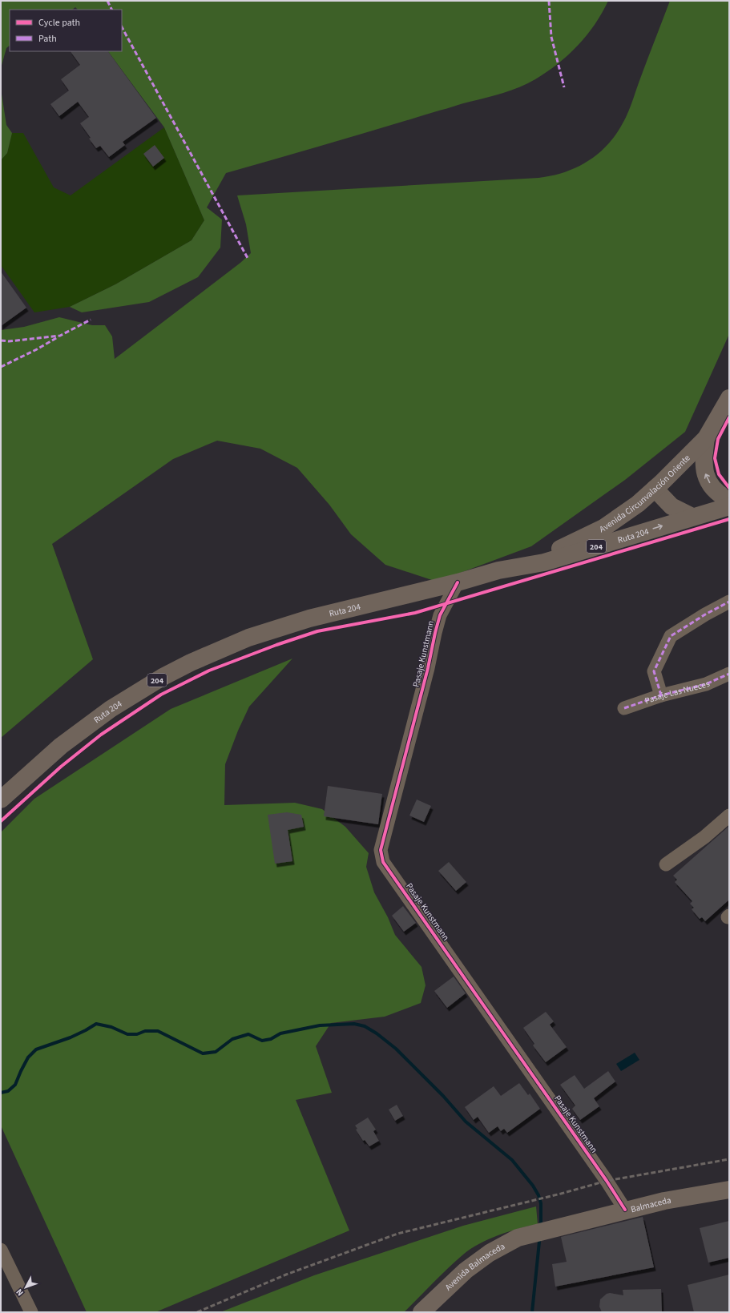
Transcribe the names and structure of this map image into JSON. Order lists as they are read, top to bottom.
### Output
{
  "streets": {
    "main road": [
      "Avenida Circunvalación Oriente",
      "Ruta 204",
      "204",
      "Balmaceda",
      "Avenida Balmaceda"
    ],
    "street": ["Pasaje Kunstmann", "Pasaje Las Nueces"]
  },
  "crossings": [
    ["Avenida Circunvalación Oriente", "Ruta 204"],
    ["Ruta 204", "Pasaje Kunstmann"],
    ["Pasaje Kunstmann", "Balmaceda"],
    ["Balmaceda", "Avenida Balmaceda"]
  ],
  "legend": ["Cycle path", "Path"],
  "north": "bottom left"
}
